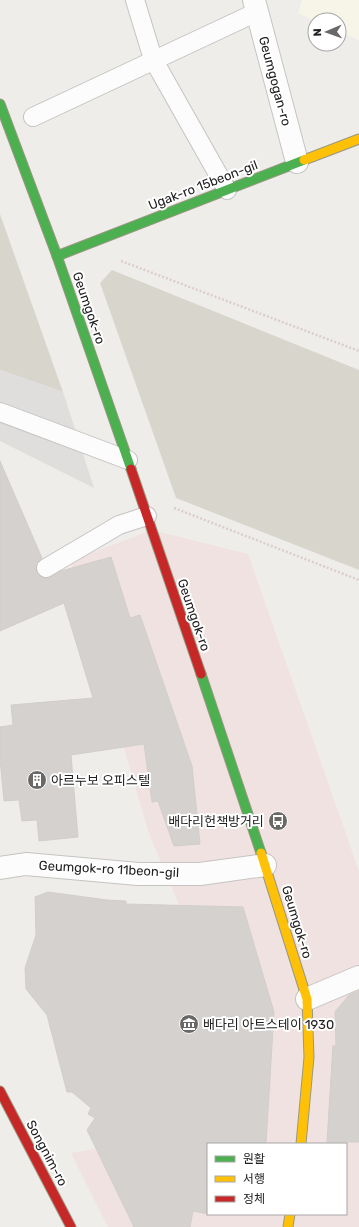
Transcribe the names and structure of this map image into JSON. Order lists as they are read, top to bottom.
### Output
{
  "streets": {
    "street": [
      "Geumgogan-ro",
      "Ugak-ro 15beon-gil",
      "Geumgok-ro",
      "Geumgok-ro 11beon-gil",
      "Songnim-ro"
    ]
  },
  "crossings": [
    ["Geumgogan-ro", "Ugak-ro 15beon-gil"],
    ["Ugak-ro 15beon-gil", "Geumgok-ro"],
    ["Geumgok-ro", "Geumgok-ro 11beon-gil"]
  ],
  "places": {
    "building": ["아르누보 오피스텔"],
    "bus stop": ["배다리헌책방거리"],
    "museum": ["배다리 아트스테이 1930"]
  },
  "legend": ["원활", "서행", "정체"],
  "north": "left"
}
